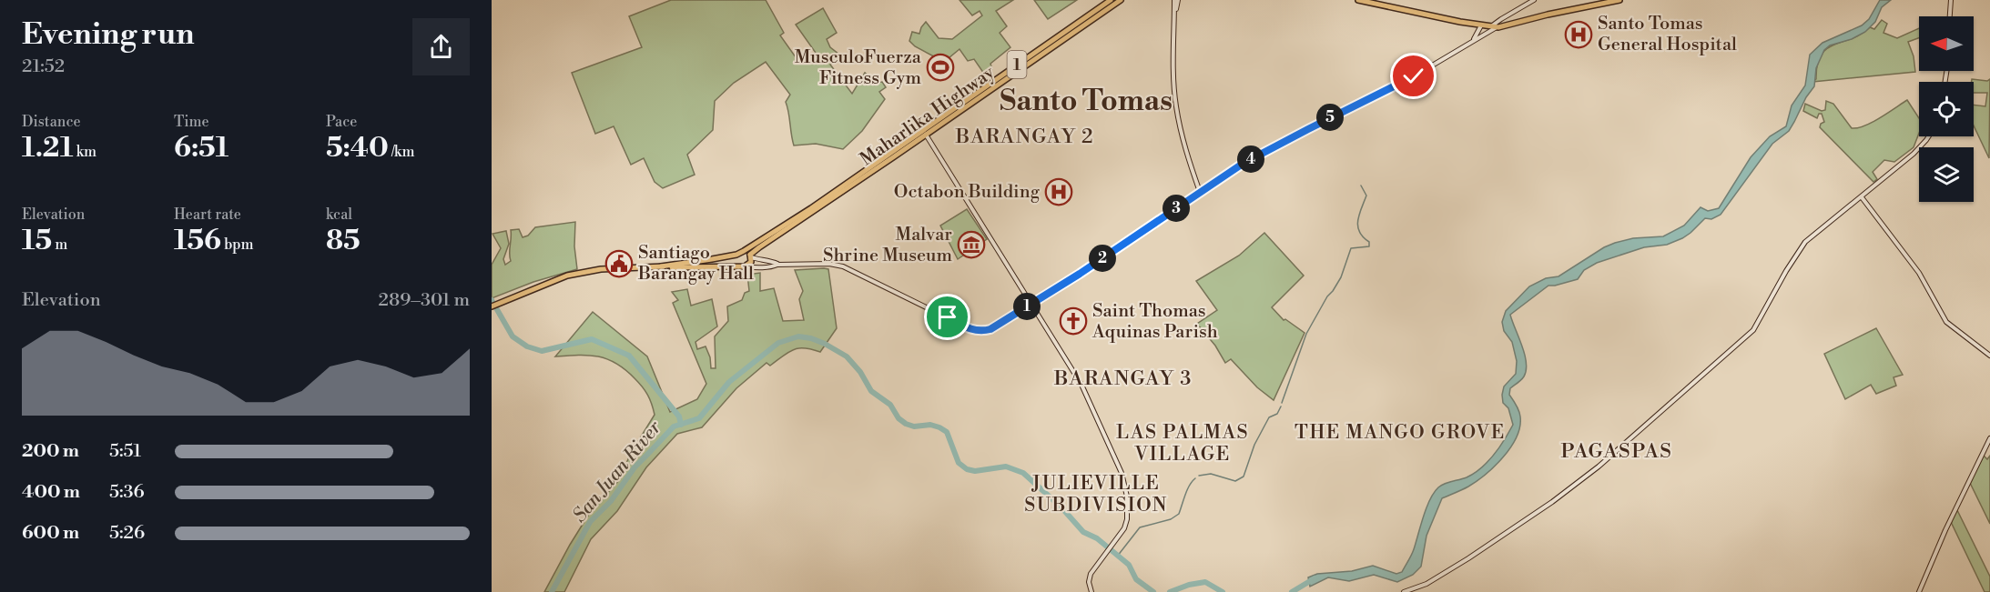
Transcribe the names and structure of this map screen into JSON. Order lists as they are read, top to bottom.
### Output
{
  "streets": {
    "highway": ["1", "Maharlika Highway"]
  },
  "crossings": [
    ["1", "Maharlika Highway"]
  ],
  "districts": [
    "Santo Tomas",
    "BARANGAY 2",
    "BARANGAY 3",
    "LAS PALMAS VILLAGE",
    "THE MANGO GROVE",
    "PAGASPAS",
    "JULIEVILLE SUBDIVISION"
  ],
  "water": ["San Juan River"],
  "places": {
    "hospital": ["Santo Tomas General Hospital", "Octabon Building"],
    "sports": ["MusculoFuerza Fitness Gym"],
    "museum": ["Malvar Shrine Museum"],
    "public building": ["Santiago Barangay Hall"],
    "church": ["Saint Thomas Aquinas Parish"]
  },
  "north": "left",
  "page": {
    "heading": ["Evening run", "21:52"],
    "stats": [
      ["Distance", "1.21 km"],
      ["Time", "6:51"],
      ["Pace", "5:40 /km"],
      ["Elevation", "15 m"],
      ["Heart rate", "156 bpm"],
      ["kcal", "85"]
    ],
    "pins": [
      "5",
      "4",
      "3",
      "2",
      "1"
    ],
    "chart": ["Elevation", "289–301 m"],
    "list": [
      {
        "name": "200 m",
        "note": "5:51"
      },
      {
        "name": "400 m",
        "note": "5:36"
      },
      {
        "name": "600 m",
        "note": "5:26"
      }
    ]
  }
}
